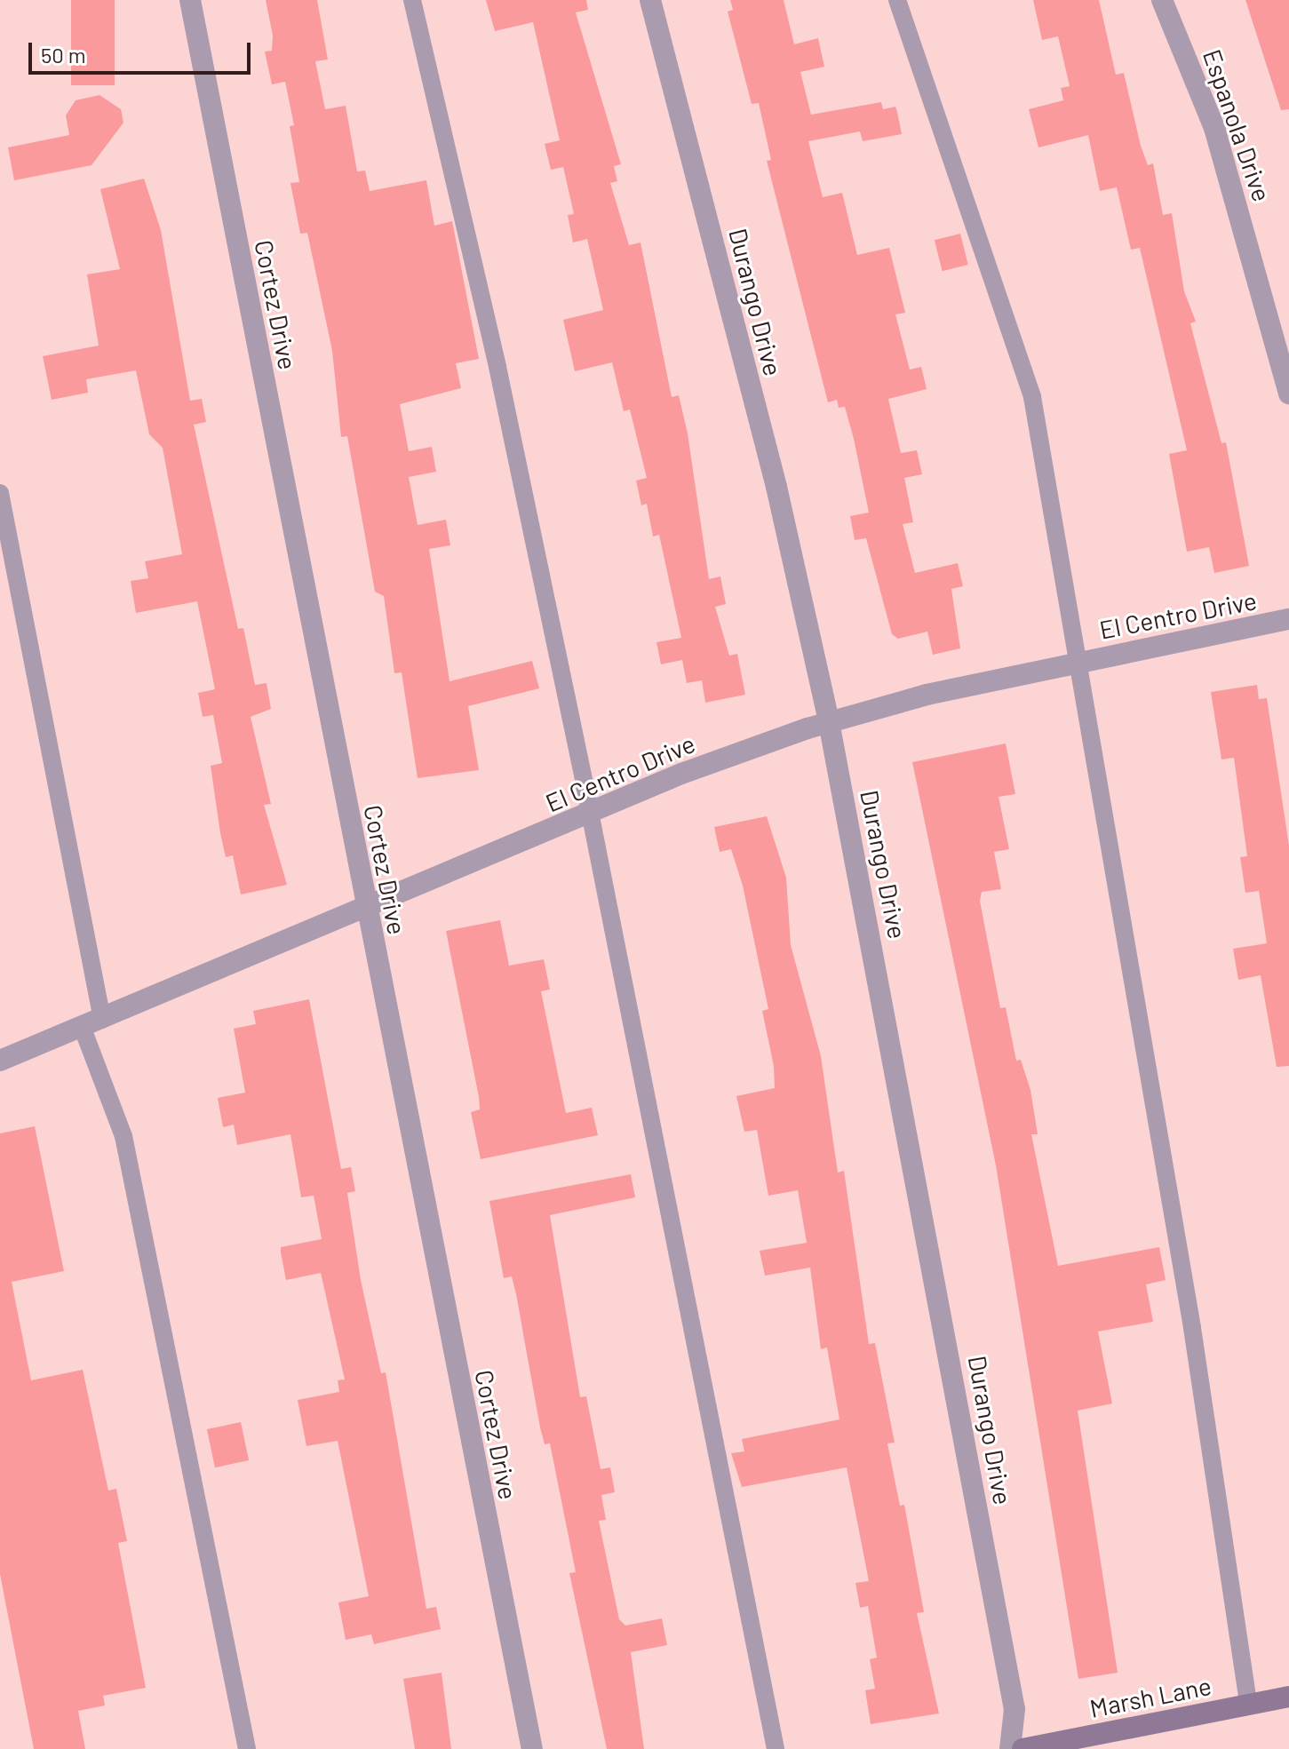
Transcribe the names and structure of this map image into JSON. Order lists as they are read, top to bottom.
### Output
{
  "streets": {
    "main road": ["Marsh Lane"],
    "street": [
      "Espanola Drive",
      "Durango Drive",
      "Cortez Drive",
      "El Centro Drive"
    ]
  },
  "crossings": [
    ["Durango Drive", "El Centro Drive"],
    ["Cortez Drive", "El Centro Drive"]
  ],
  "scale_bar": "50 m"
}
